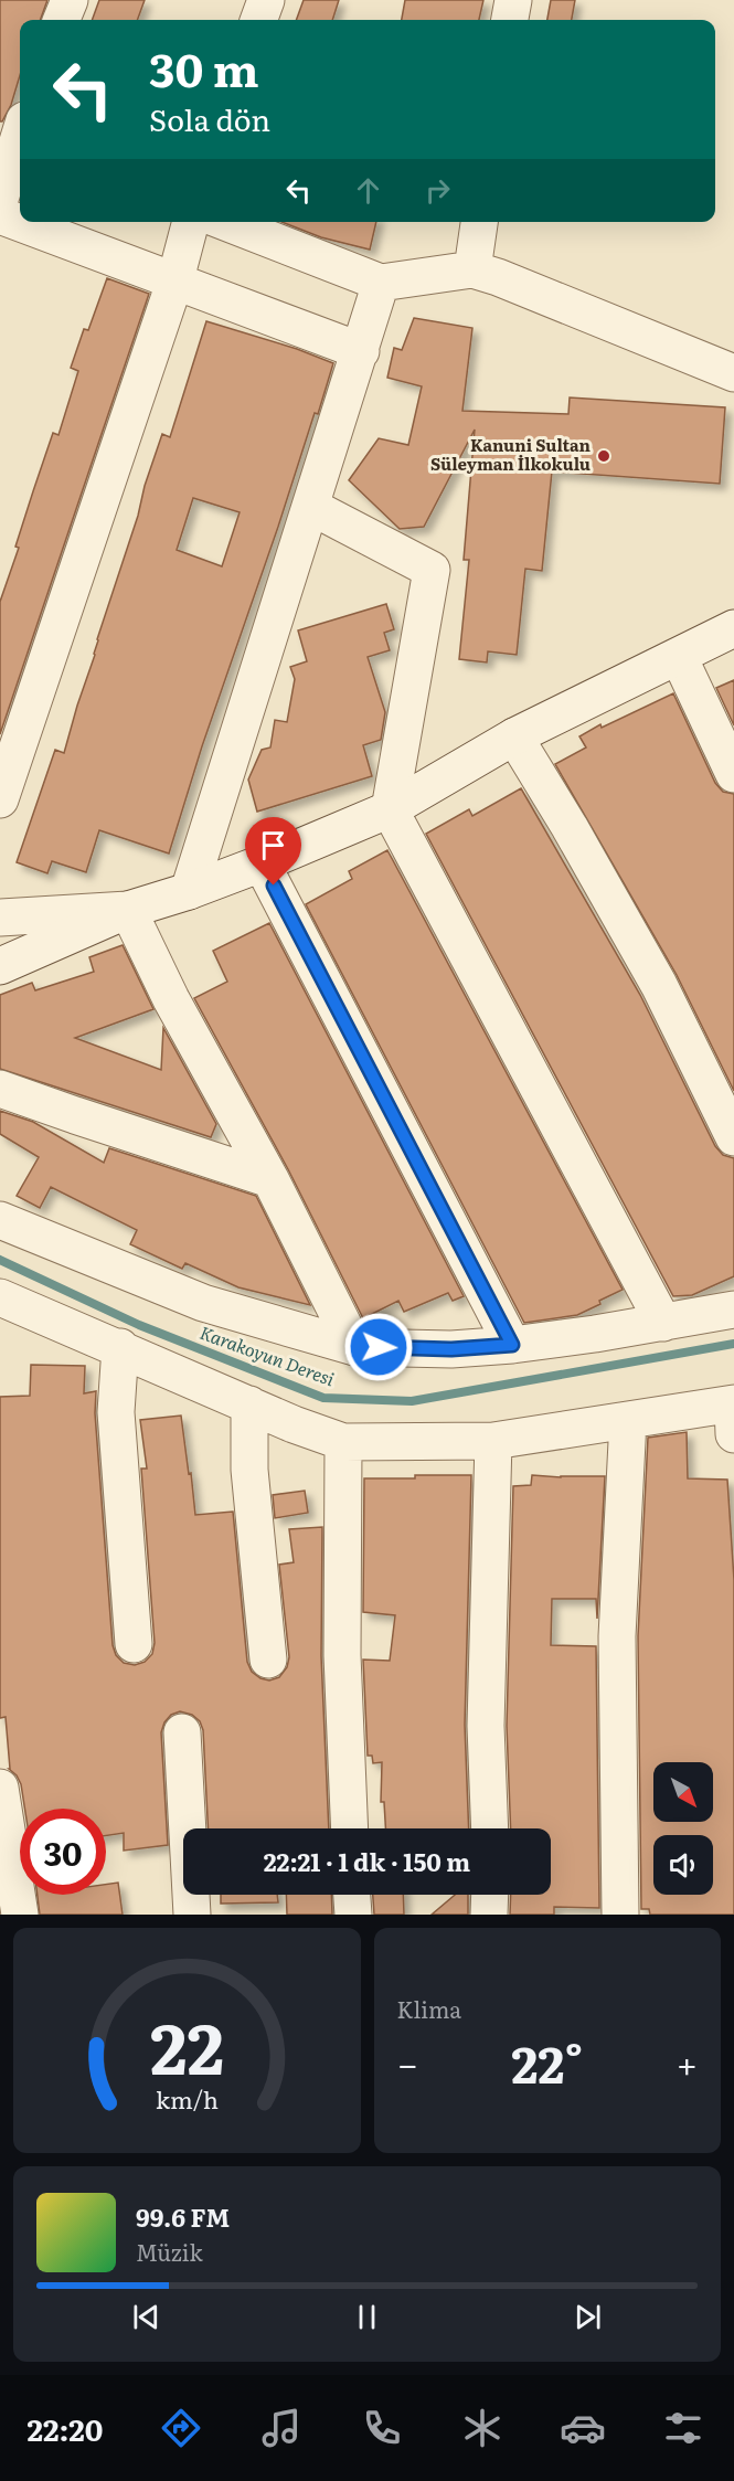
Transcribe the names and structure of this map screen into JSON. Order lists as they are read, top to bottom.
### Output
{
  "water": ["Karakoyun Deresi"],
  "places": ["Kanuni Sultan Süleyman İlkokulu"],
  "north": "bottom right",
  "page": {
    "turn": ["30 m", "Sola dön"],
    "limit": "30",
    "trip": "22:21 · 1 dk · 150 m",
    "tile": "Klima",
    "heat": ["−", "22°", "+"],
    "song": ["99.6 FM", "Müzik"],
    "tabs": "22:20",
    "gauge": ["22", "km/h"]
  }
}
